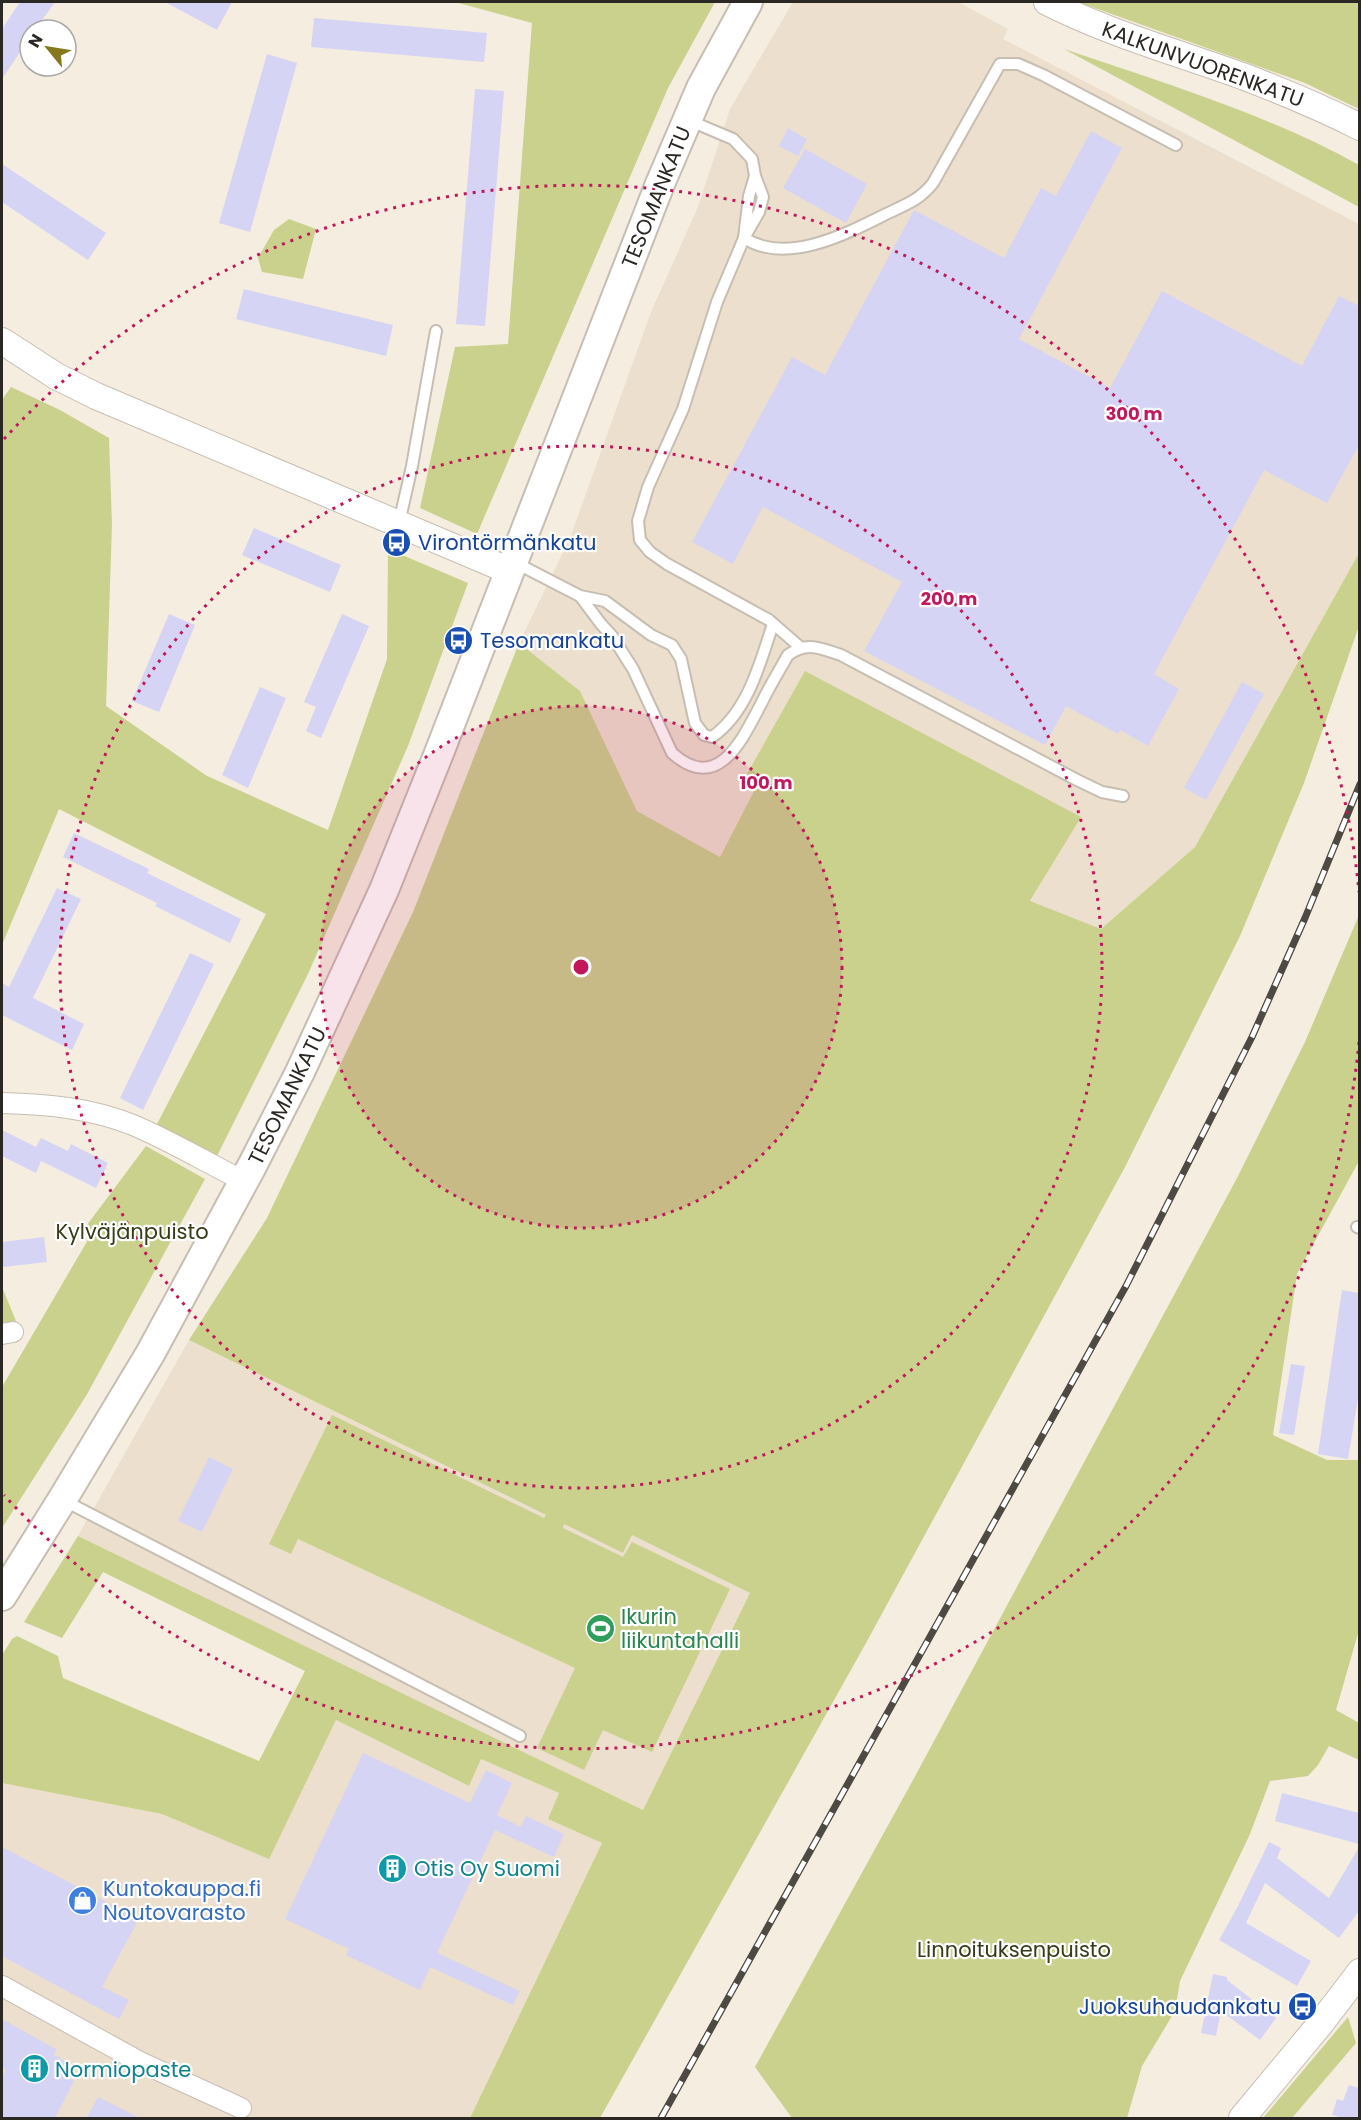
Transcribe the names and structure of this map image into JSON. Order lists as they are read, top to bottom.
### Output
{
  "streets": {
    "main road": ["TESOMANKATU"],
    "street": ["KALKUNVUORENKATU"]
  },
  "parks": ["Kylväjänpuisto", "Linnoituksenpuisto"],
  "places": {
    "bus stop": ["Virontörmänkatu", "Tesomankatu", "Juoksuhaudankatu"],
    "sports": ["Ikurin liikuntahalli"],
    "building": ["Otis Oy Suomi", "Normiopaste"],
    "shop": ["Kuntokauppa.fi Noutovarasto"]
  },
  "north": "top left",
  "rings": ["300 m", "200 m", "100 m"]
}
